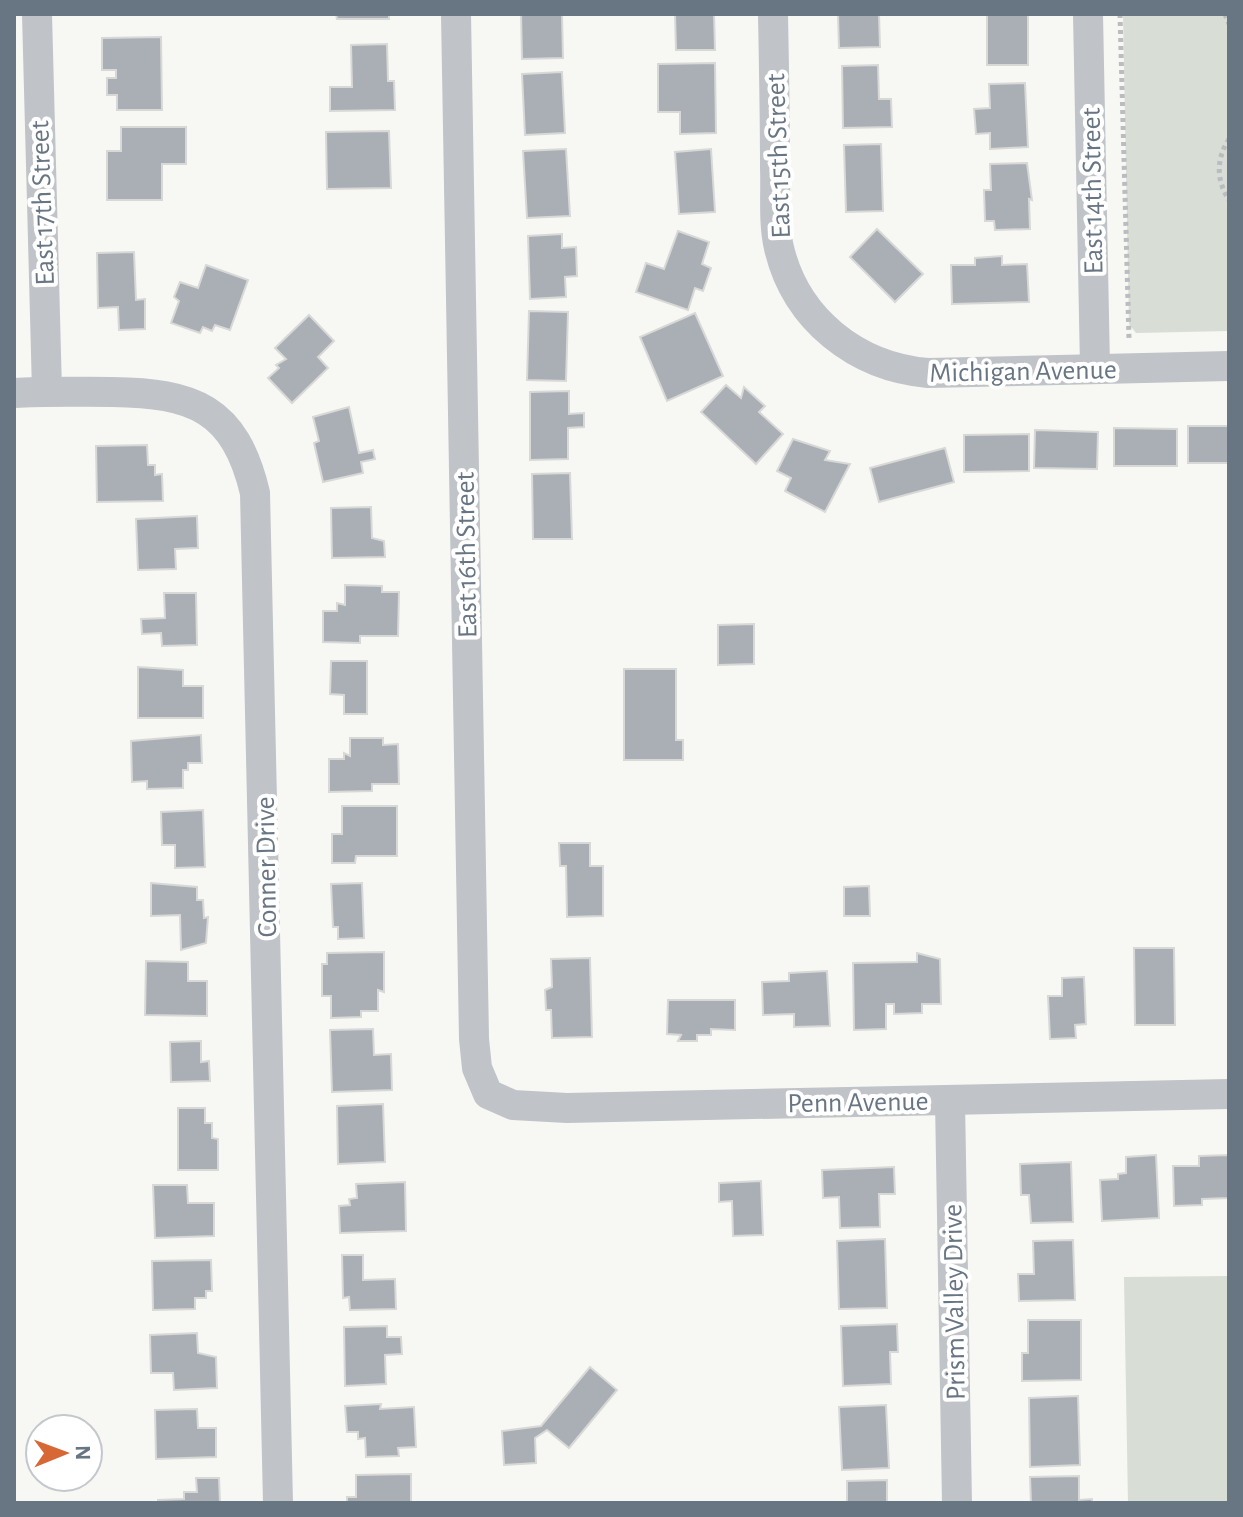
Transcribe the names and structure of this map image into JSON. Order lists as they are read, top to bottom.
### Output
{
  "streets": {
    "street": [
      "East 15th Street",
      "East 14th Street",
      "East 17th Street",
      "Michigan Avenue",
      "East 16th Street",
      "Conner Drive",
      "Penn Avenue",
      "Prism Valley Drive"
    ]
  },
  "crossings": [
    ["East 15th Street", "Michigan Avenue"],
    ["East 14th Street", "Michigan Avenue"],
    ["East 17th Street", "Conner Drive"],
    ["East 16th Street", "Penn Avenue"],
    ["Penn Avenue", "Prism Valley Drive"]
  ],
  "north": "right"
}
